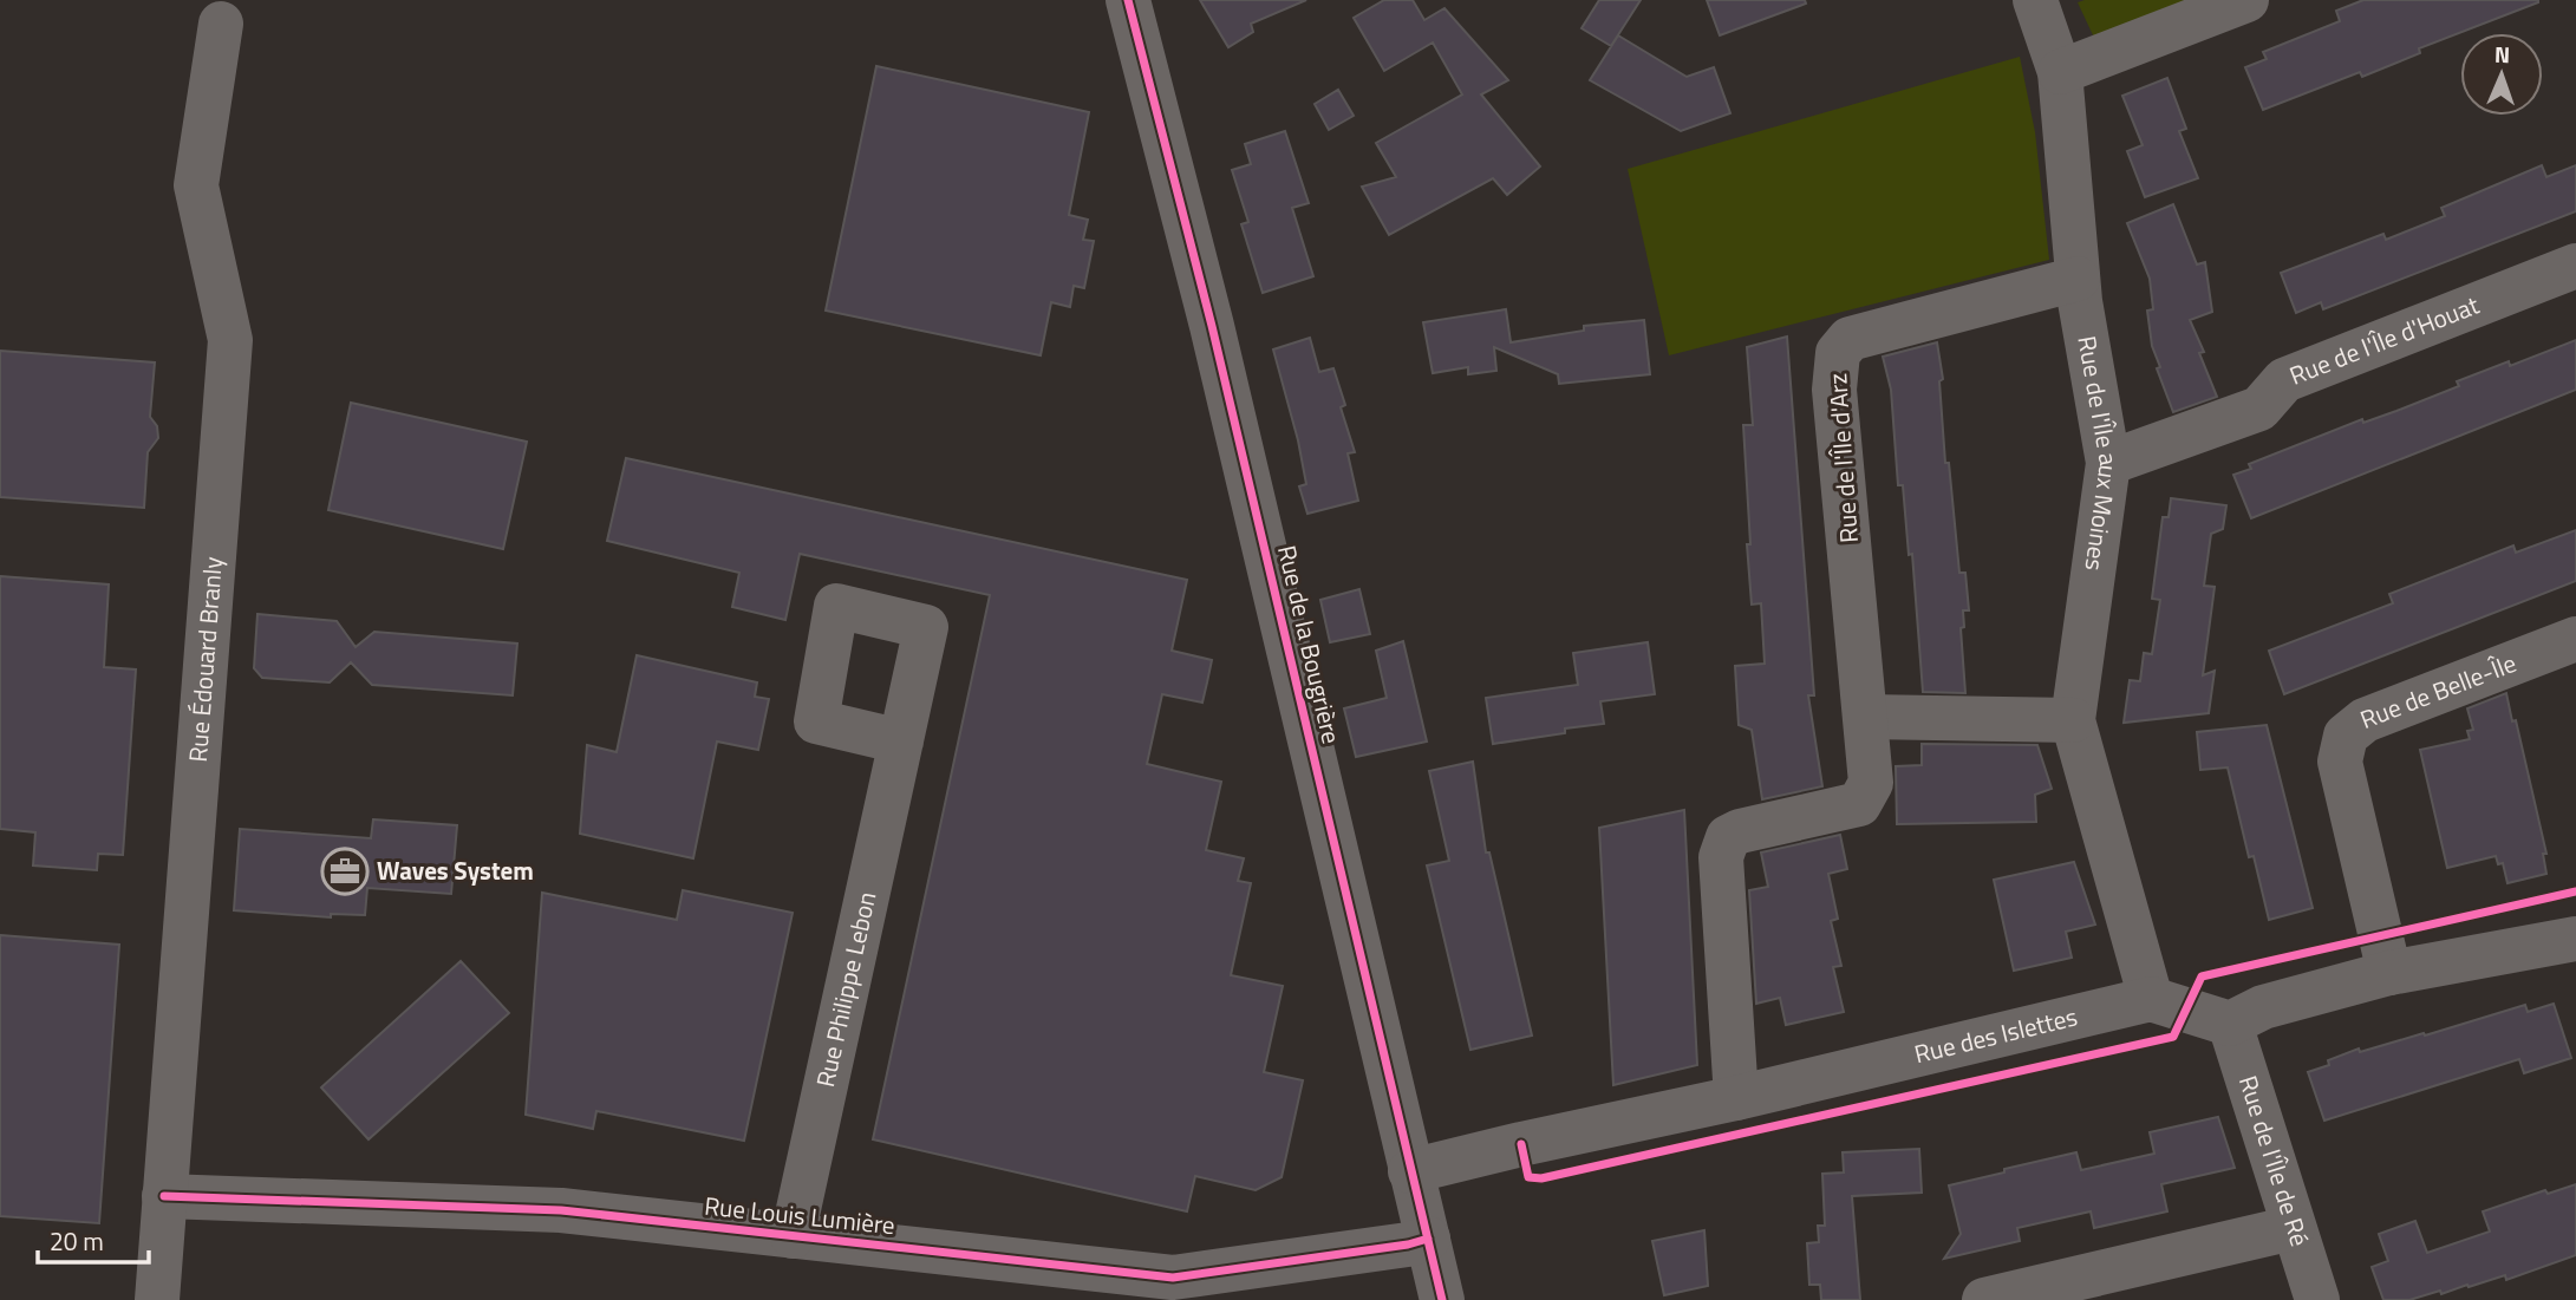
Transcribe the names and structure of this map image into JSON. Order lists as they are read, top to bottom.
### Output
{
  "streets": {
    "street": [
      "Rue de l'Île d'Houat",
      "Rue de l'Île aux Moines",
      "Rue de l'Île d'Arz",
      "Rue de la Bougrière",
      "Rue Édouard Branly",
      "Rue de Belle-Île",
      "Rue Philippe Lebon",
      "Rue des Islettes",
      "Rue de l'Île de Ré",
      "Rue Louis Lumière"
    ]
  },
  "crossings": [
    ["Rue de l'Île d'Houat", "Rue de l'Île aux Moines"],
    ["Rue de l'Île aux Moines", "Rue de l'Île d'Arz"],
    ["Rue de l'Île aux Moines", "Rue des Islettes"],
    ["Rue de l'Île d'Arz", "Rue des Islettes"],
    ["Rue de la Bougrière", "Rue des Islettes"],
    ["Rue de la Bougrière", "Rue Louis Lumière"],
    ["Rue Édouard Branly", "Rue Louis Lumière"],
    ["Rue Philippe Lebon", "Rue Louis Lumière"]
  ],
  "places": {
    "office": ["Waves System"]
  },
  "scale_bar": "20 m",
  "north": "top"
}
